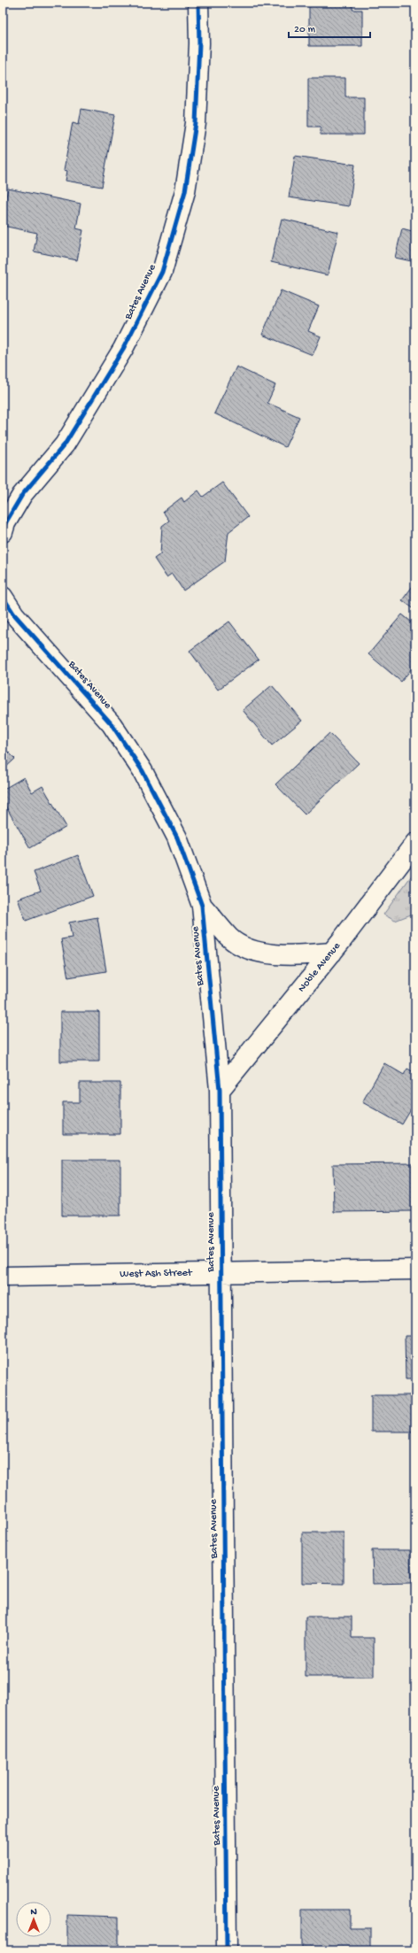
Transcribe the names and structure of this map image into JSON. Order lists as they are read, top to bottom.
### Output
{
  "streets": {
    "street": ["Bates Avenue", "Noble Avenue", "West Ash Street"]
  },
  "crossings": [
    ["Bates Avenue", "Noble Avenue"],
    ["Bates Avenue", "West Ash Street"]
  ],
  "scale_bar": "20 m",
  "north": "top"
}
